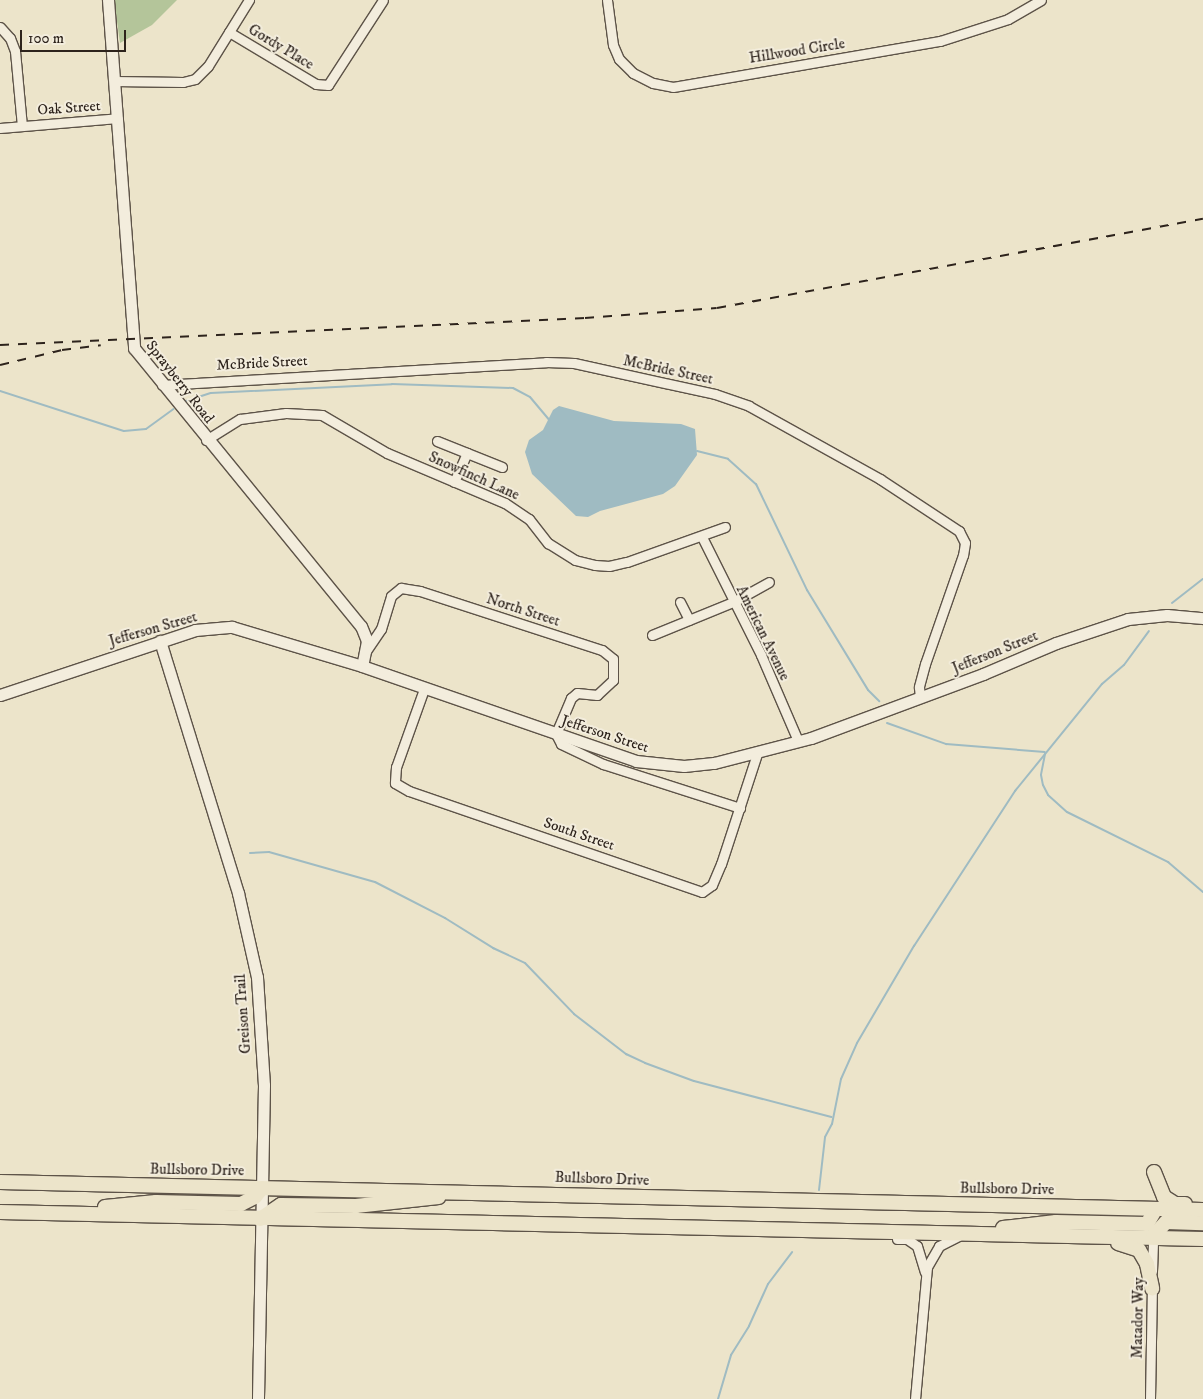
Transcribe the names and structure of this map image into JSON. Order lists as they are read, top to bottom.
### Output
{
  "streets": {
    "main road": ["Bullsboro Drive"],
    "street": [
      "Gordy Place",
      "Hillwood Circle",
      "Oak Street",
      "McBride Street",
      "Sprayberry Road",
      "Snowfinch Lane",
      "North Street",
      "Jefferson Street",
      "American Avenue",
      "South Street",
      "Greison Trail",
      "Matador Way"
    ]
  },
  "crossings": [
    ["Oak Street", "Sprayberry Road"],
    ["McBride Street", "Sprayberry Road"],
    ["McBride Street", "Jefferson Street"],
    ["Sprayberry Road", "Snowfinch Lane"],
    ["Sprayberry Road", "North Street"],
    ["Sprayberry Road", "Jefferson Street"],
    ["Snowfinch Lane", "American Avenue"],
    ["North Street", "Jefferson Street"],
    ["Jefferson Street", "American Avenue"],
    ["Jefferson Street", "South Street"],
    ["Jefferson Street", "Greison Trail"],
    ["Greison Trail", "Bullsboro Drive"],
    ["Bullsboro Drive", "Matador Way"]
  ],
  "scale_bar": "100 m"
}
